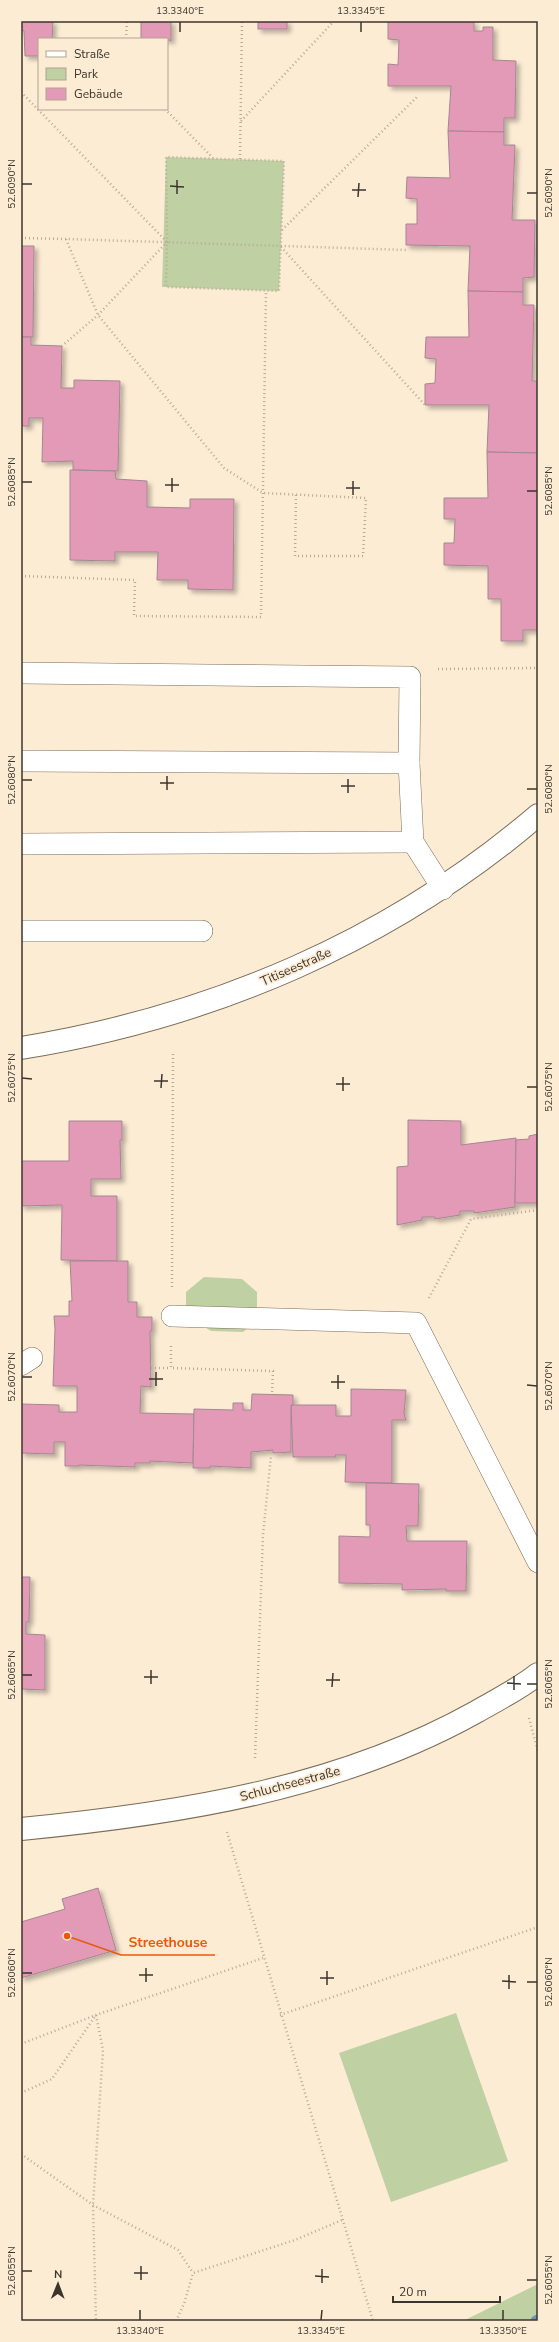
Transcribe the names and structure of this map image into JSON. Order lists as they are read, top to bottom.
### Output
{
  "streets": {
    "street": ["Titiseestraße", "Schluchseestraße"]
  },
  "places": ["Streethouse"],
  "legend": ["Straße", "Park", "Gebäude"],
  "scale_bar": "20 m",
  "north": "top",
  "coordinates": [
    "13.3340°E",
    "13.3345°E",
    "52.6090°N",
    "52.6085°N",
    "52.6080°N",
    "52.6075°N",
    "52.6070°N",
    "52.6065°N",
    "52.6060°N",
    "52.6055°N",
    "13.3350°E"
  ]
}
